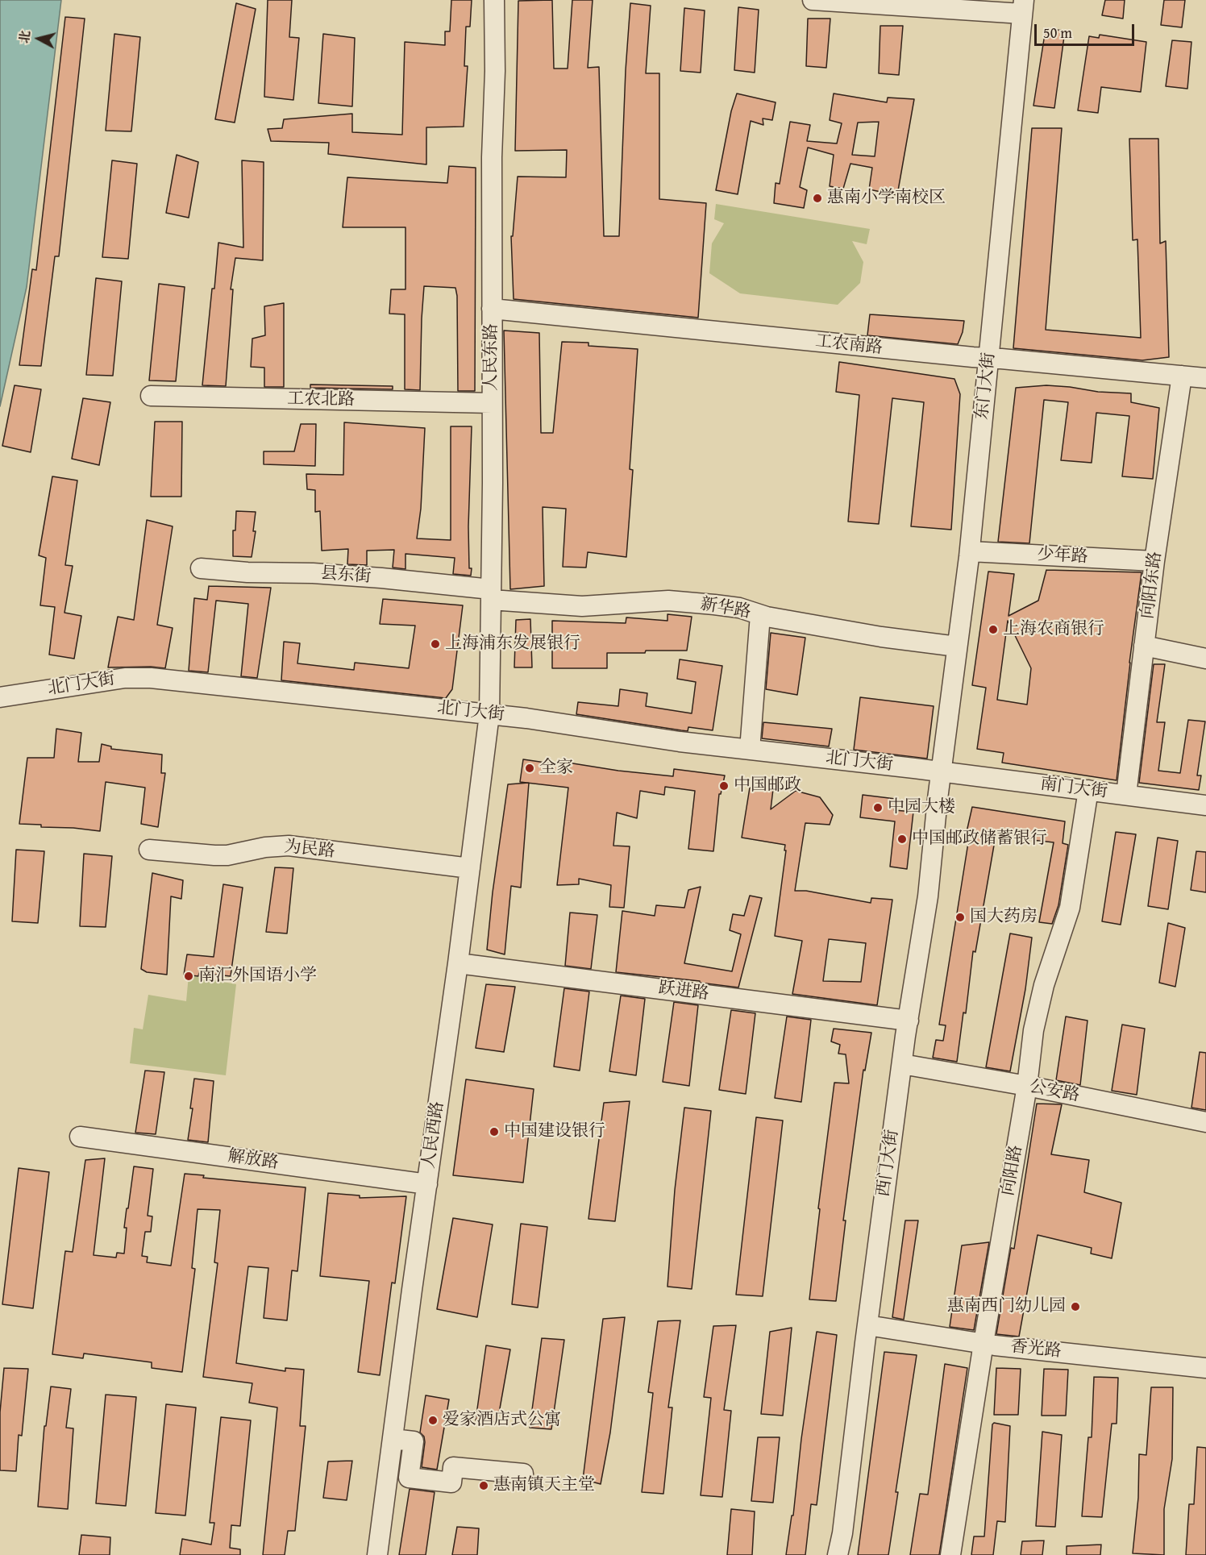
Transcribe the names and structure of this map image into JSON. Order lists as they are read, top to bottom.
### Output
{
  "streets": {
    "street": [
      "工农南路",
      "人民东路",
      "东门大街",
      "工农北路",
      "少年路",
      "县东街",
      "向阳东路",
      "新华路",
      "北门大街",
      "南门大街",
      "为民路",
      "跃进路",
      "公安路",
      "人民西路",
      "解放路",
      "西门大街",
      "向阳路",
      "香光路"
    ]
  },
  "crossings": [
    ["工农南路", "人民东路"],
    ["工农南路", "东门大街"],
    ["工农南路", "向阳东路"],
    ["人民东路", "工农北路"],
    ["人民东路", "县东街"],
    ["人民东路", "新华路"],
    ["人民东路", "北门大街"],
    ["人民东路", "人民西路"],
    ["东门大街", "少年路"],
    ["东门大街", "新华路"],
    ["东门大街", "北门大街"],
    ["东门大街", "南门大街"],
    ["东门大街", "西门大街"],
    ["少年路", "向阳东路"],
    ["县东街", "新华路"],
    ["向阳东路", "南门大街"],
    ["北门大街", "南门大街"],
    ["北门大街", "人民西路"],
    ["北门大街", "西门大街"],
    ["南门大街", "西门大街"],
    ["南门大街", "向阳路"],
    ["为民路", "人民西路"],
    ["跃进路", "人民西路"],
    ["跃进路", "西门大街"],
    ["公安路", "西门大街"],
    ["公安路", "向阳路"],
    ["人民西路", "解放路"],
    ["西门大街", "香光路"],
    ["向阳路", "香光路"]
  ],
  "places": [
    "惠南小学南校区",
    "上海农商银行",
    "上海浦东发展银行",
    "全家",
    "中国邮政",
    "中园大楼",
    "中国邮政储蓄银行",
    "国大药房",
    "南汇外国语小学",
    "中国建设银行",
    "惠南西门幼儿园",
    "爱家酒店式公寓",
    "惠南镇天主堂"
  ],
  "scale_bar": "50 m",
  "north": "left"
}
